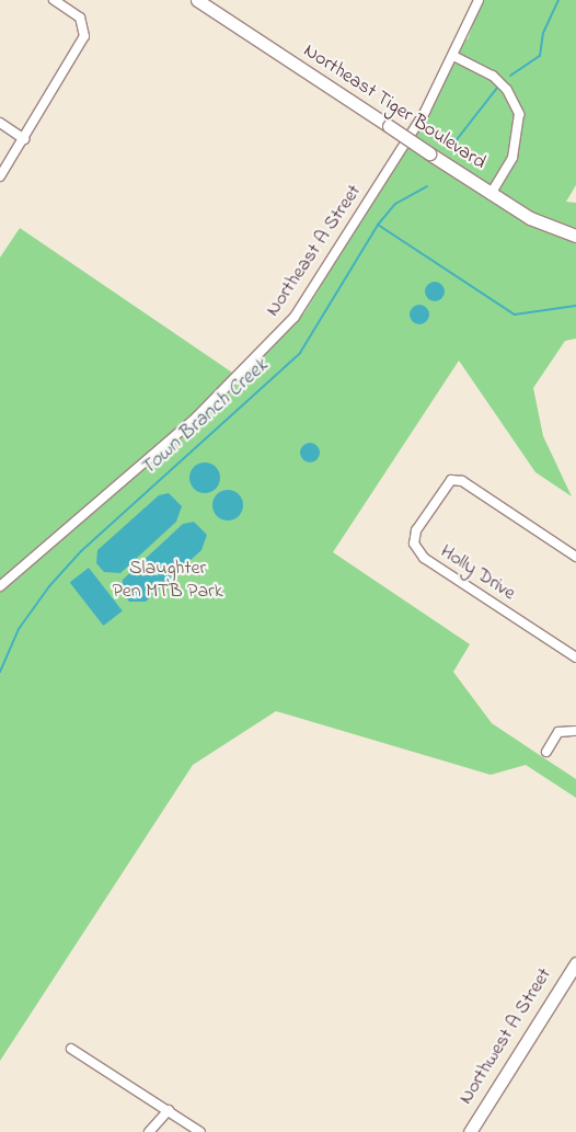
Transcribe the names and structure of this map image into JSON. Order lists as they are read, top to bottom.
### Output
{
  "streets": {
    "street": [
      "Northeast Tiger Boulevard",
      "Northeast A Street",
      "Holly Drive",
      "Northwest A Street"
    ]
  },
  "water": ["Town Branch Creek"],
  "parks": ["Slaughter Pen MTB Park"]
}
